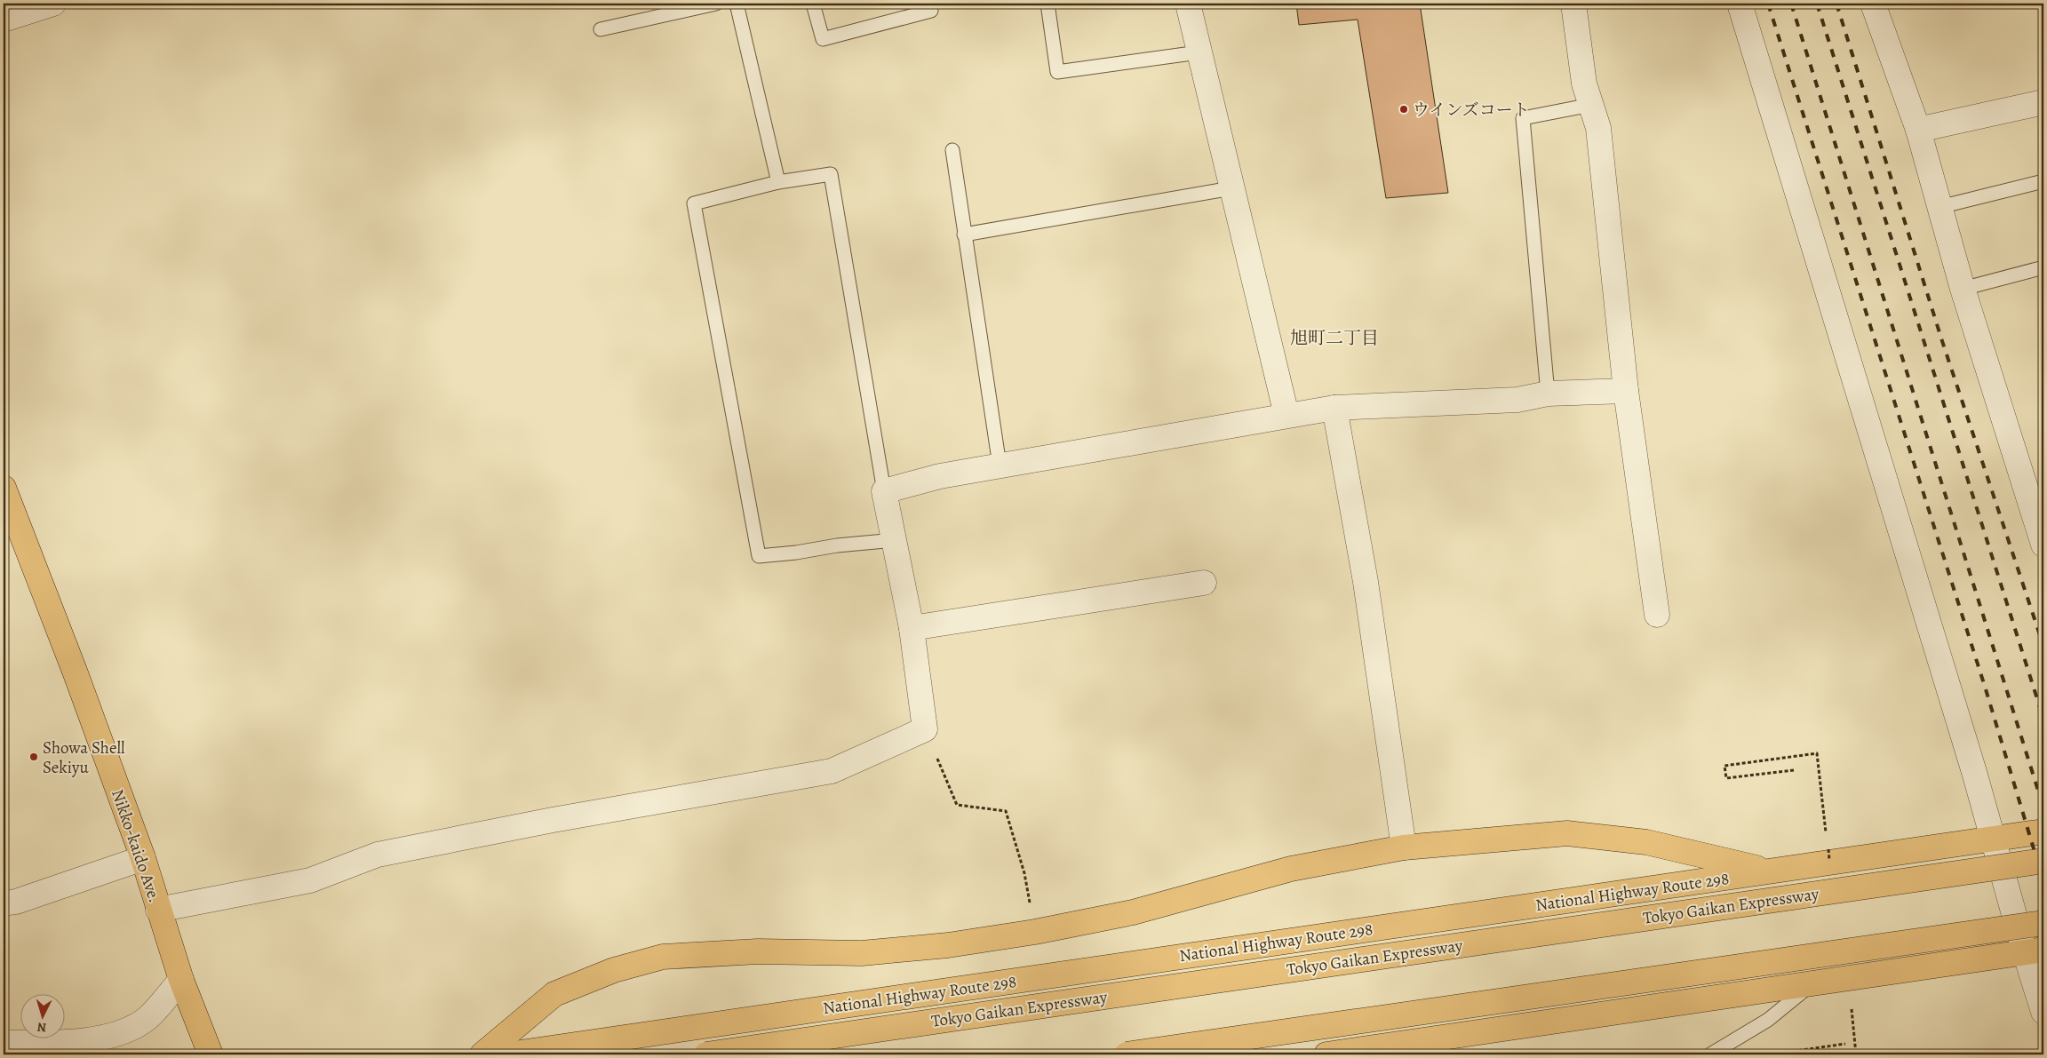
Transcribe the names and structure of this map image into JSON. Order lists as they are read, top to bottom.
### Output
{
  "streets": {
    "main road": ["Nikko-kaido Ave.", "National Highway Route 298", "Tokyo Gaikan Expressway"]
  },
  "districts": ["旭町二丁目"],
  "places": ["ウインズコート", "Showa Shell Sekiyu"],
  "north": "bottom"
}
